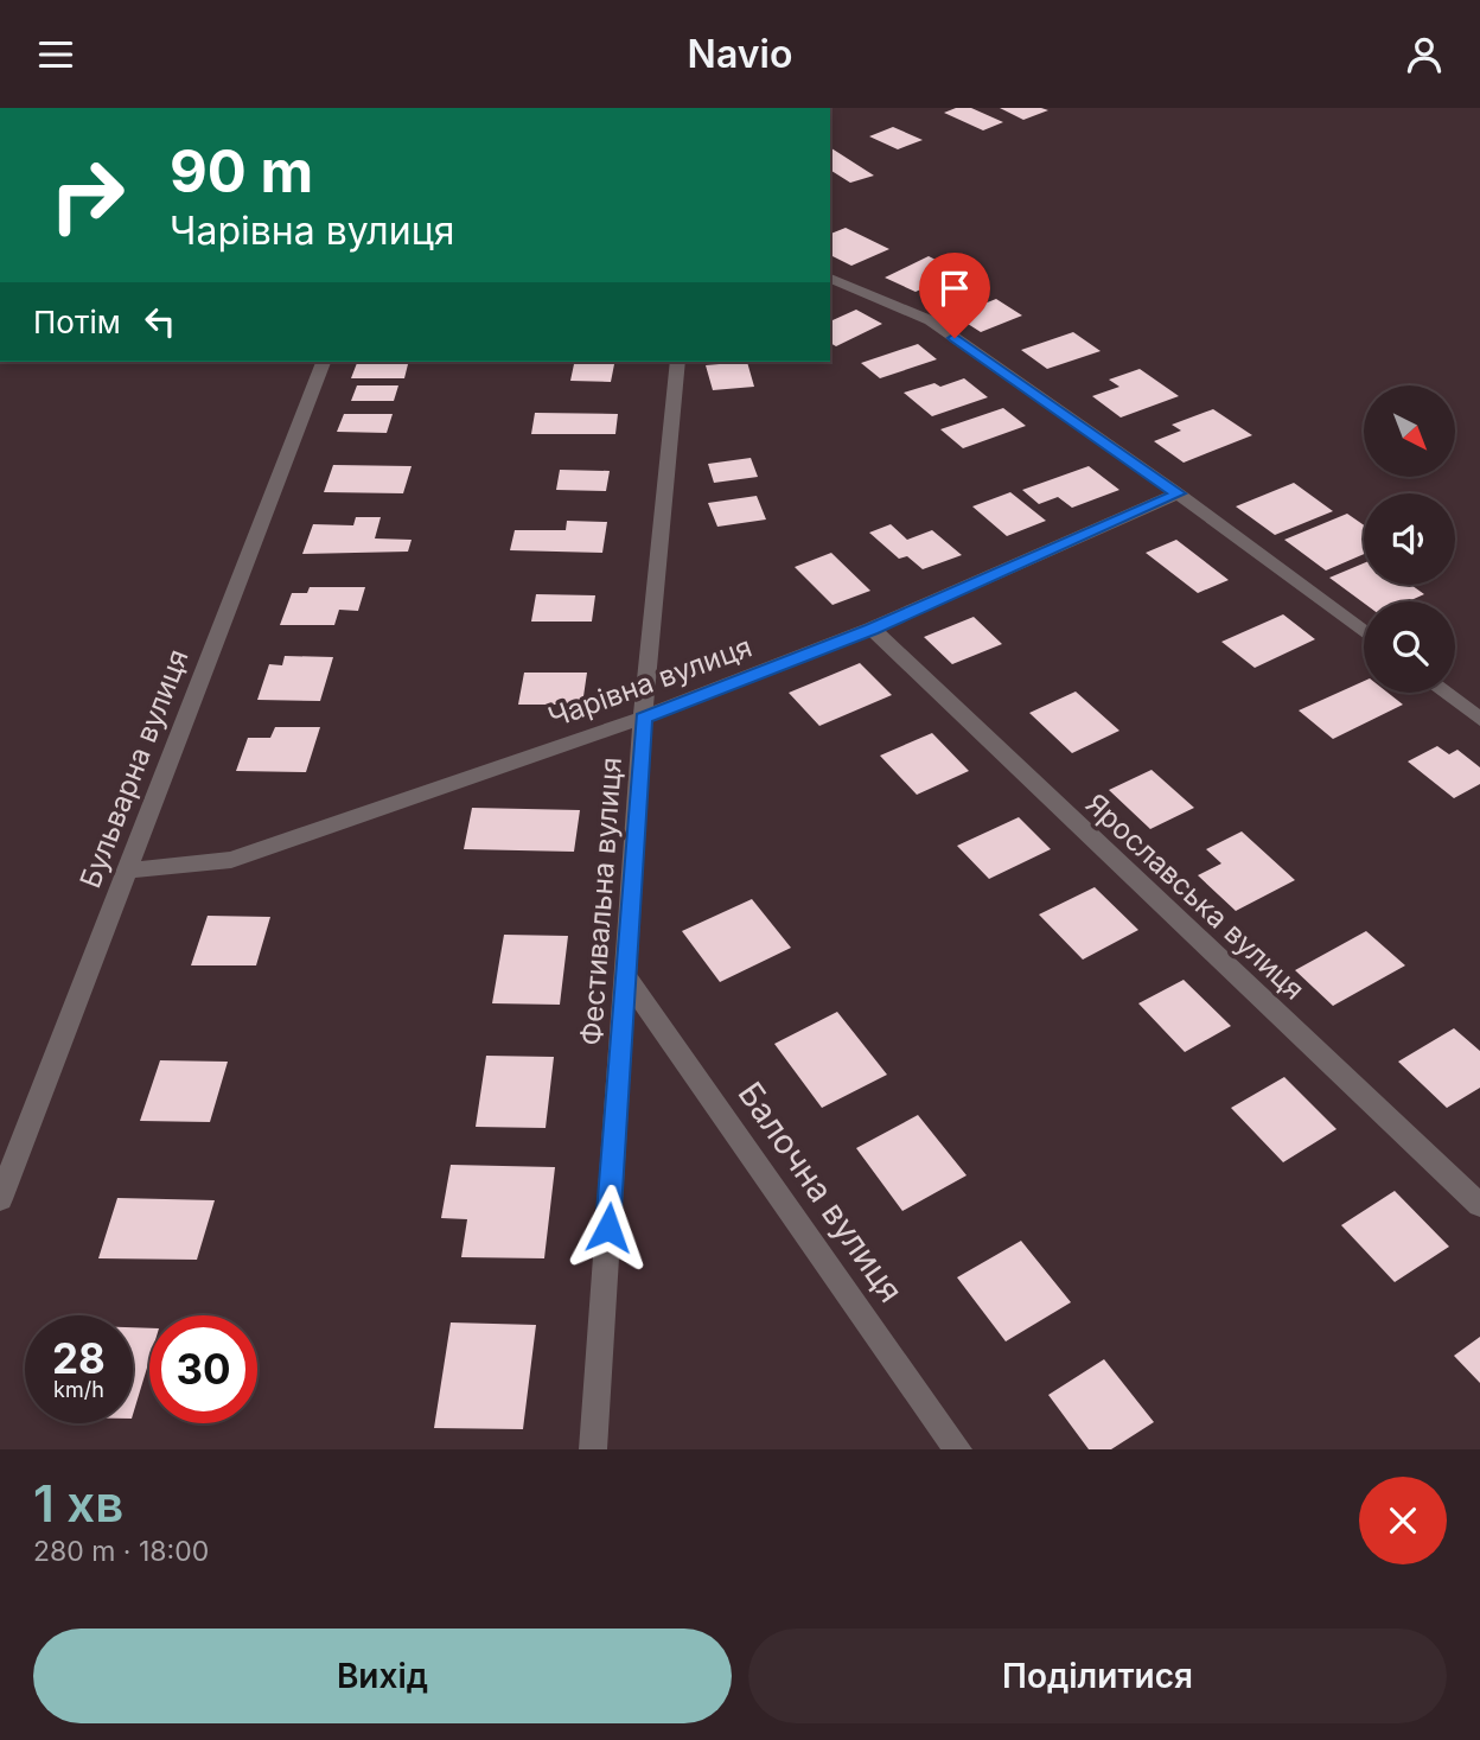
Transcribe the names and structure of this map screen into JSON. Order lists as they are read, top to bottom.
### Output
{
  "streets": {
    "street": [
      "Чарівна вулиця",
      "Бульварна вулиця",
      "Ярославська вулиця",
      "Фестивальна вулиця",
      "Балочна вулиця"
    ]
  },
  "crossings": [
    ["Чарівна вулиця", "Бульварна вулиця"],
    ["Чарівна вулиця", "Ярославська вулиця"],
    ["Чарівна вулиця", "Фестивальна вулиця"],
    ["Фестивальна вулиця", "Балочна вулиця"]
  ],
  "north": "bottom right",
  "page": {
    "header": "Navio",
    "turn": ["90 m", "Чарівна вулиця"],
    "then": "Потім",
    "speed": "28 km/h",
    "limit": "30",
    "heading": ["1 хв", "280 m · 18:00"],
    "buttons": ["Вихід", "Поділитися"]
  }
}
